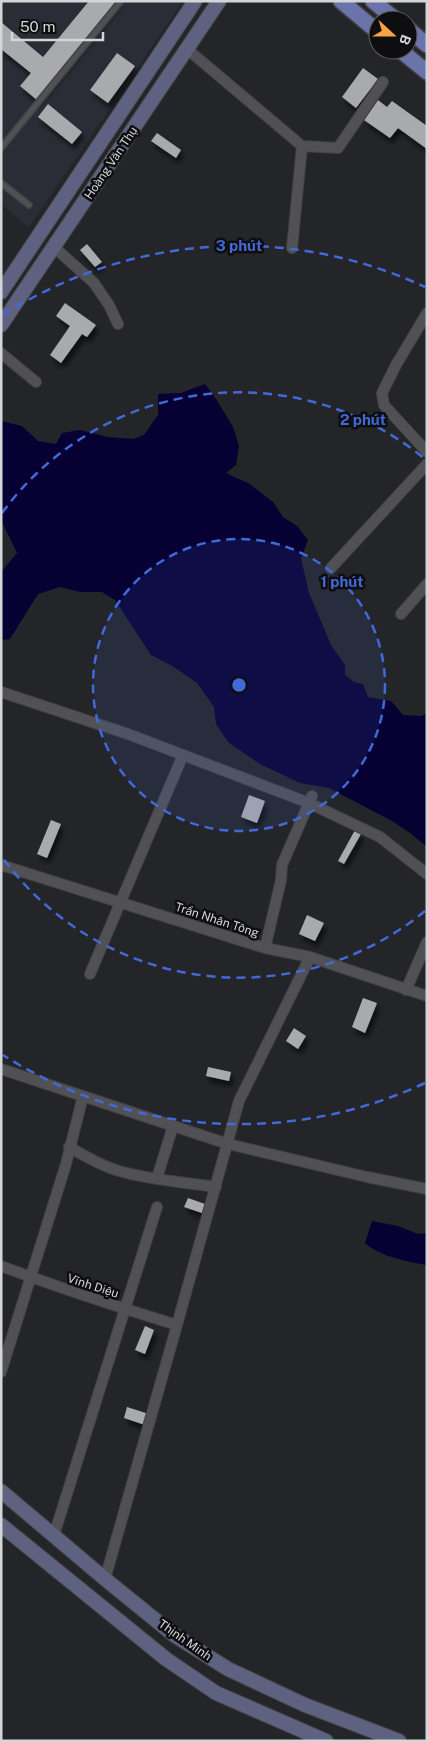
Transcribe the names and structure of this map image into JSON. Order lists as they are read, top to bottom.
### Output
{
  "streets": {
    "main road": ["Hoàng Văn Thụ", "Thịnh Minh"],
    "street": ["Trần Nhân Tông", "Vĩnh Diệu"]
  },
  "scale_bar": "50 m",
  "north": "right",
  "rings": ["3 phút", "2 phút", "1 phút"]
}
